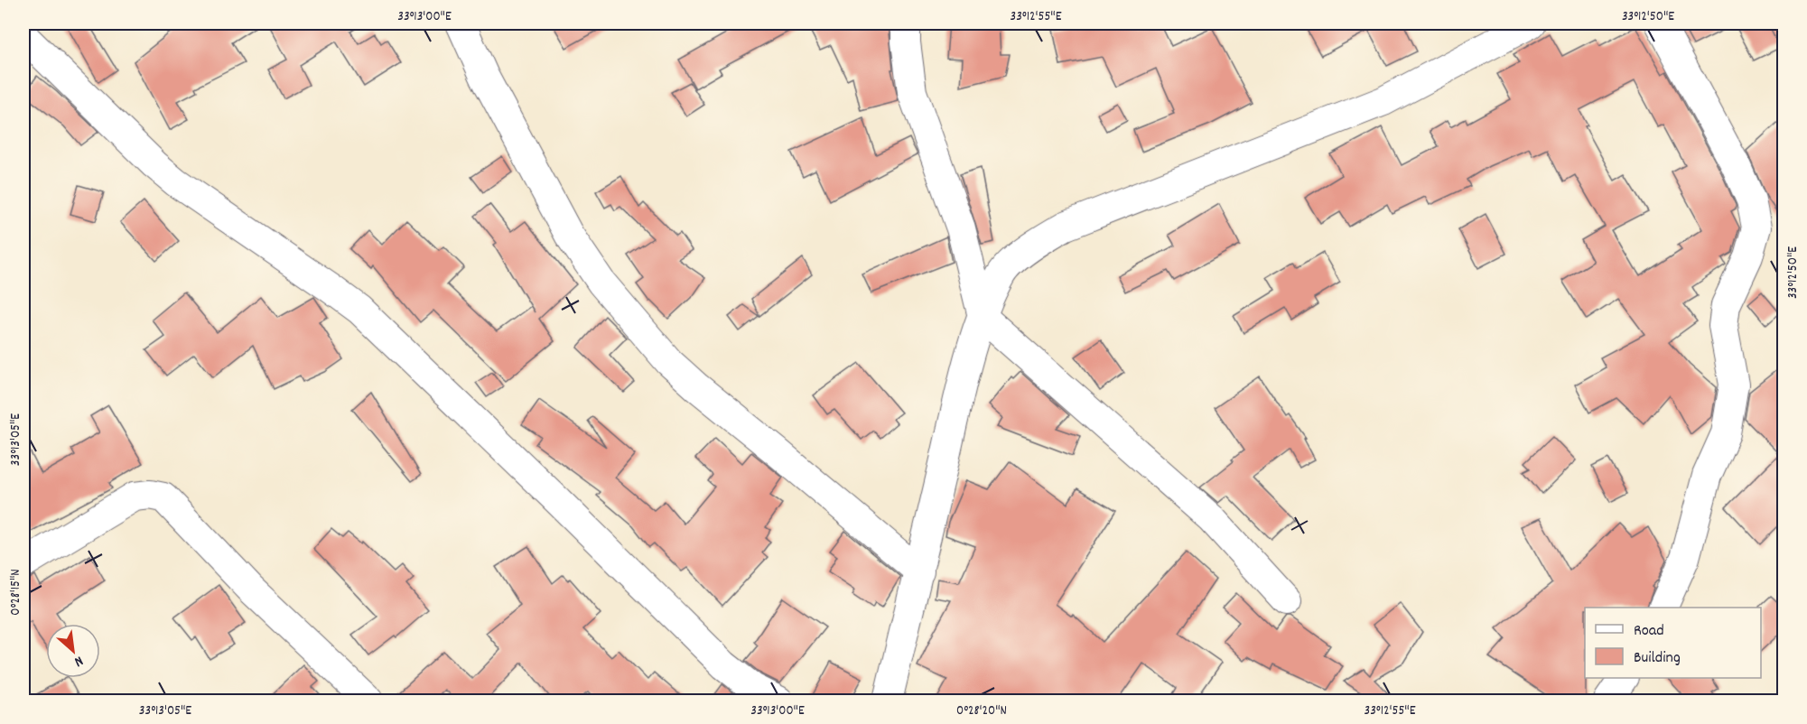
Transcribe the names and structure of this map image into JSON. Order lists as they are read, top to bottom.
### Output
{
  "legend": ["Road", "Building"],
  "north": "bottom right",
  "coordinates": [
    "33°13'00\"E",
    "33°12'55\"E",
    "33°12'50\"E",
    "33°13'05\"E",
    "0°28'15\"N",
    "0°28'20\"N"
  ]
}
